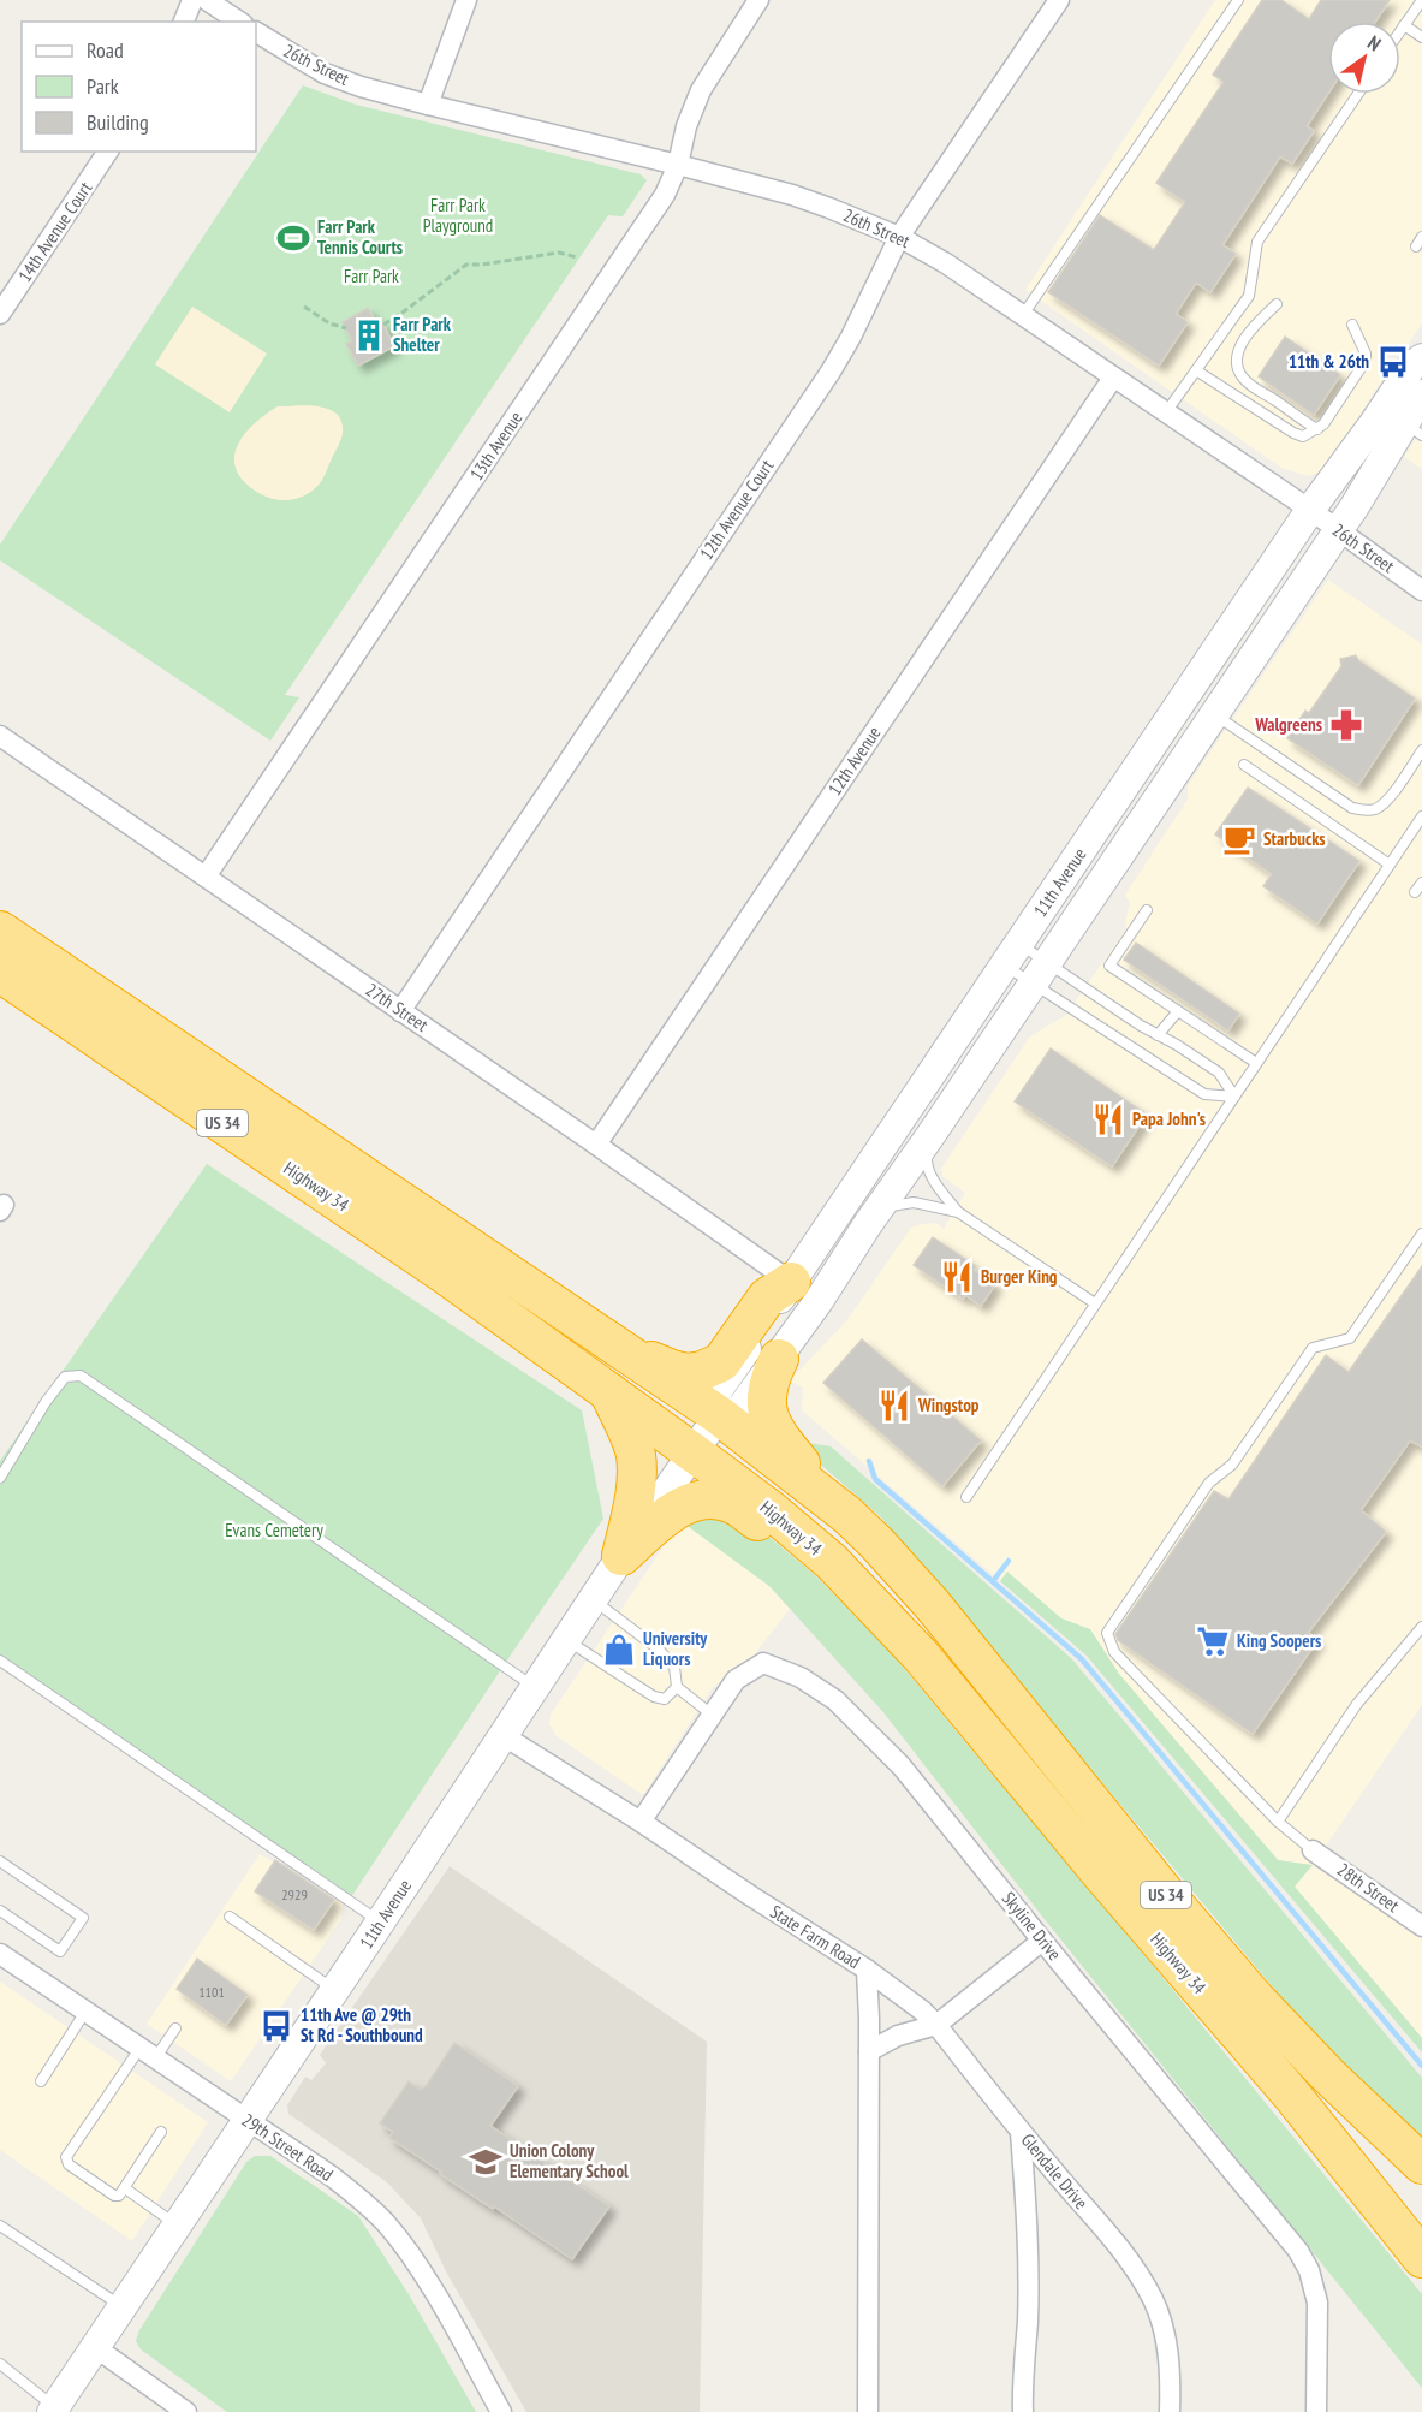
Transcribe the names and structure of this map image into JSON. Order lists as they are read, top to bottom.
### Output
{
  "streets": {
    "highway": ["US 34", "Highway 34"],
    "main road": ["11th Avenue"],
    "street": [
      "26th Street",
      "14th Avenue Court",
      "13th Avenue",
      "12th Avenue Court",
      "12th Avenue",
      "27th Street",
      "28th Street",
      "Skyline Drive",
      "State Farm Road",
      "29th Street Road",
      "Glendale Drive"
    ]
  },
  "crossings": [
    ["26th Street", "13th Avenue"],
    ["26th Street", "12th Avenue Court"],
    ["26th Street", "12th Avenue"],
    ["26th Street", "11th Avenue"],
    ["13th Avenue", "27th Street"],
    ["12th Avenue Court", "27th Street"],
    ["12th Avenue", "27th Street"],
    ["11th Avenue", "27th Street"],
    ["11th Avenue", "Highway 34"],
    ["11th Avenue", "State Farm Road"],
    ["11th Avenue", "29th Street Road"],
    ["Skyline Drive", "State Farm Road"],
    ["State Farm Road", "Glendale Drive"]
  ],
  "parks": ["Farr Park Playground", "Farr Park", "Evans Cemetery"],
  "places": {
    "sports": ["Farr Park Tennis Courts"],
    "building": ["Farr Park Shelter"],
    "bus stop": ["11th & 26th", "11th Ave @ 29th St Rd - Southbound"],
    "pharmacy": ["Walgreens"],
    "cafe": ["Starbucks"],
    "restaurant": ["Papa John's", "Burger King", "Wingstop"],
    "supermarket": ["King Soopers"],
    "shop": ["University Liquors"],
    "school or university": ["Union Colony Elementary School"]
  },
  "house_numbers": ["2929", "1101"],
  "legend": ["Road", "Park", "Building"],
  "north": "top right"
}
